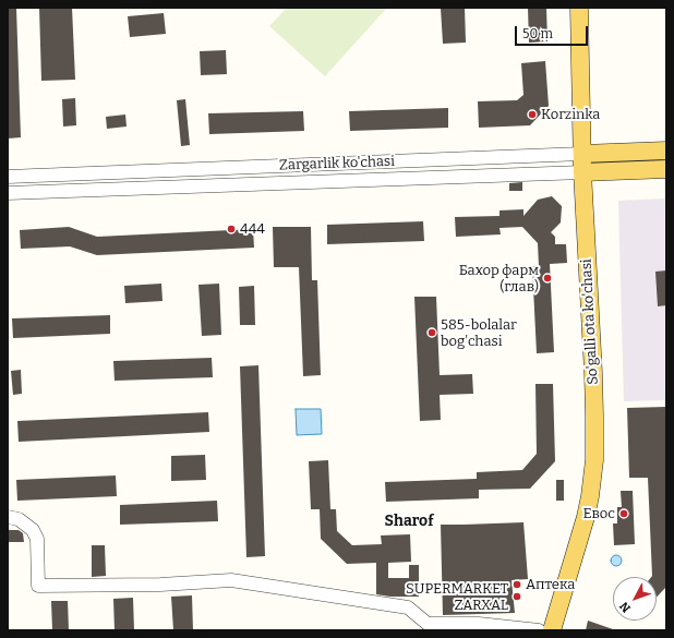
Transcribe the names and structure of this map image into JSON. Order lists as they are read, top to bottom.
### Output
{
  "streets": {
    "main road": ["Zargarlik ko'chasi", "So'galli ota ko'chasi"]
  },
  "crossings": [
    ["Zargarlik ko'chasi", "So'galli ota ko'chasi"]
  ],
  "districts": ["Sharof"],
  "places": [
    "Korzinka",
    "444",
    "Бахор фарм (глав)",
    "585-bolalar bog'chasi",
    "Евос",
    "Аптека",
    "SUPERMARKET ZARXAL"
  ],
  "scale_bar": "50 m",
  "north": "bottom left"
}
